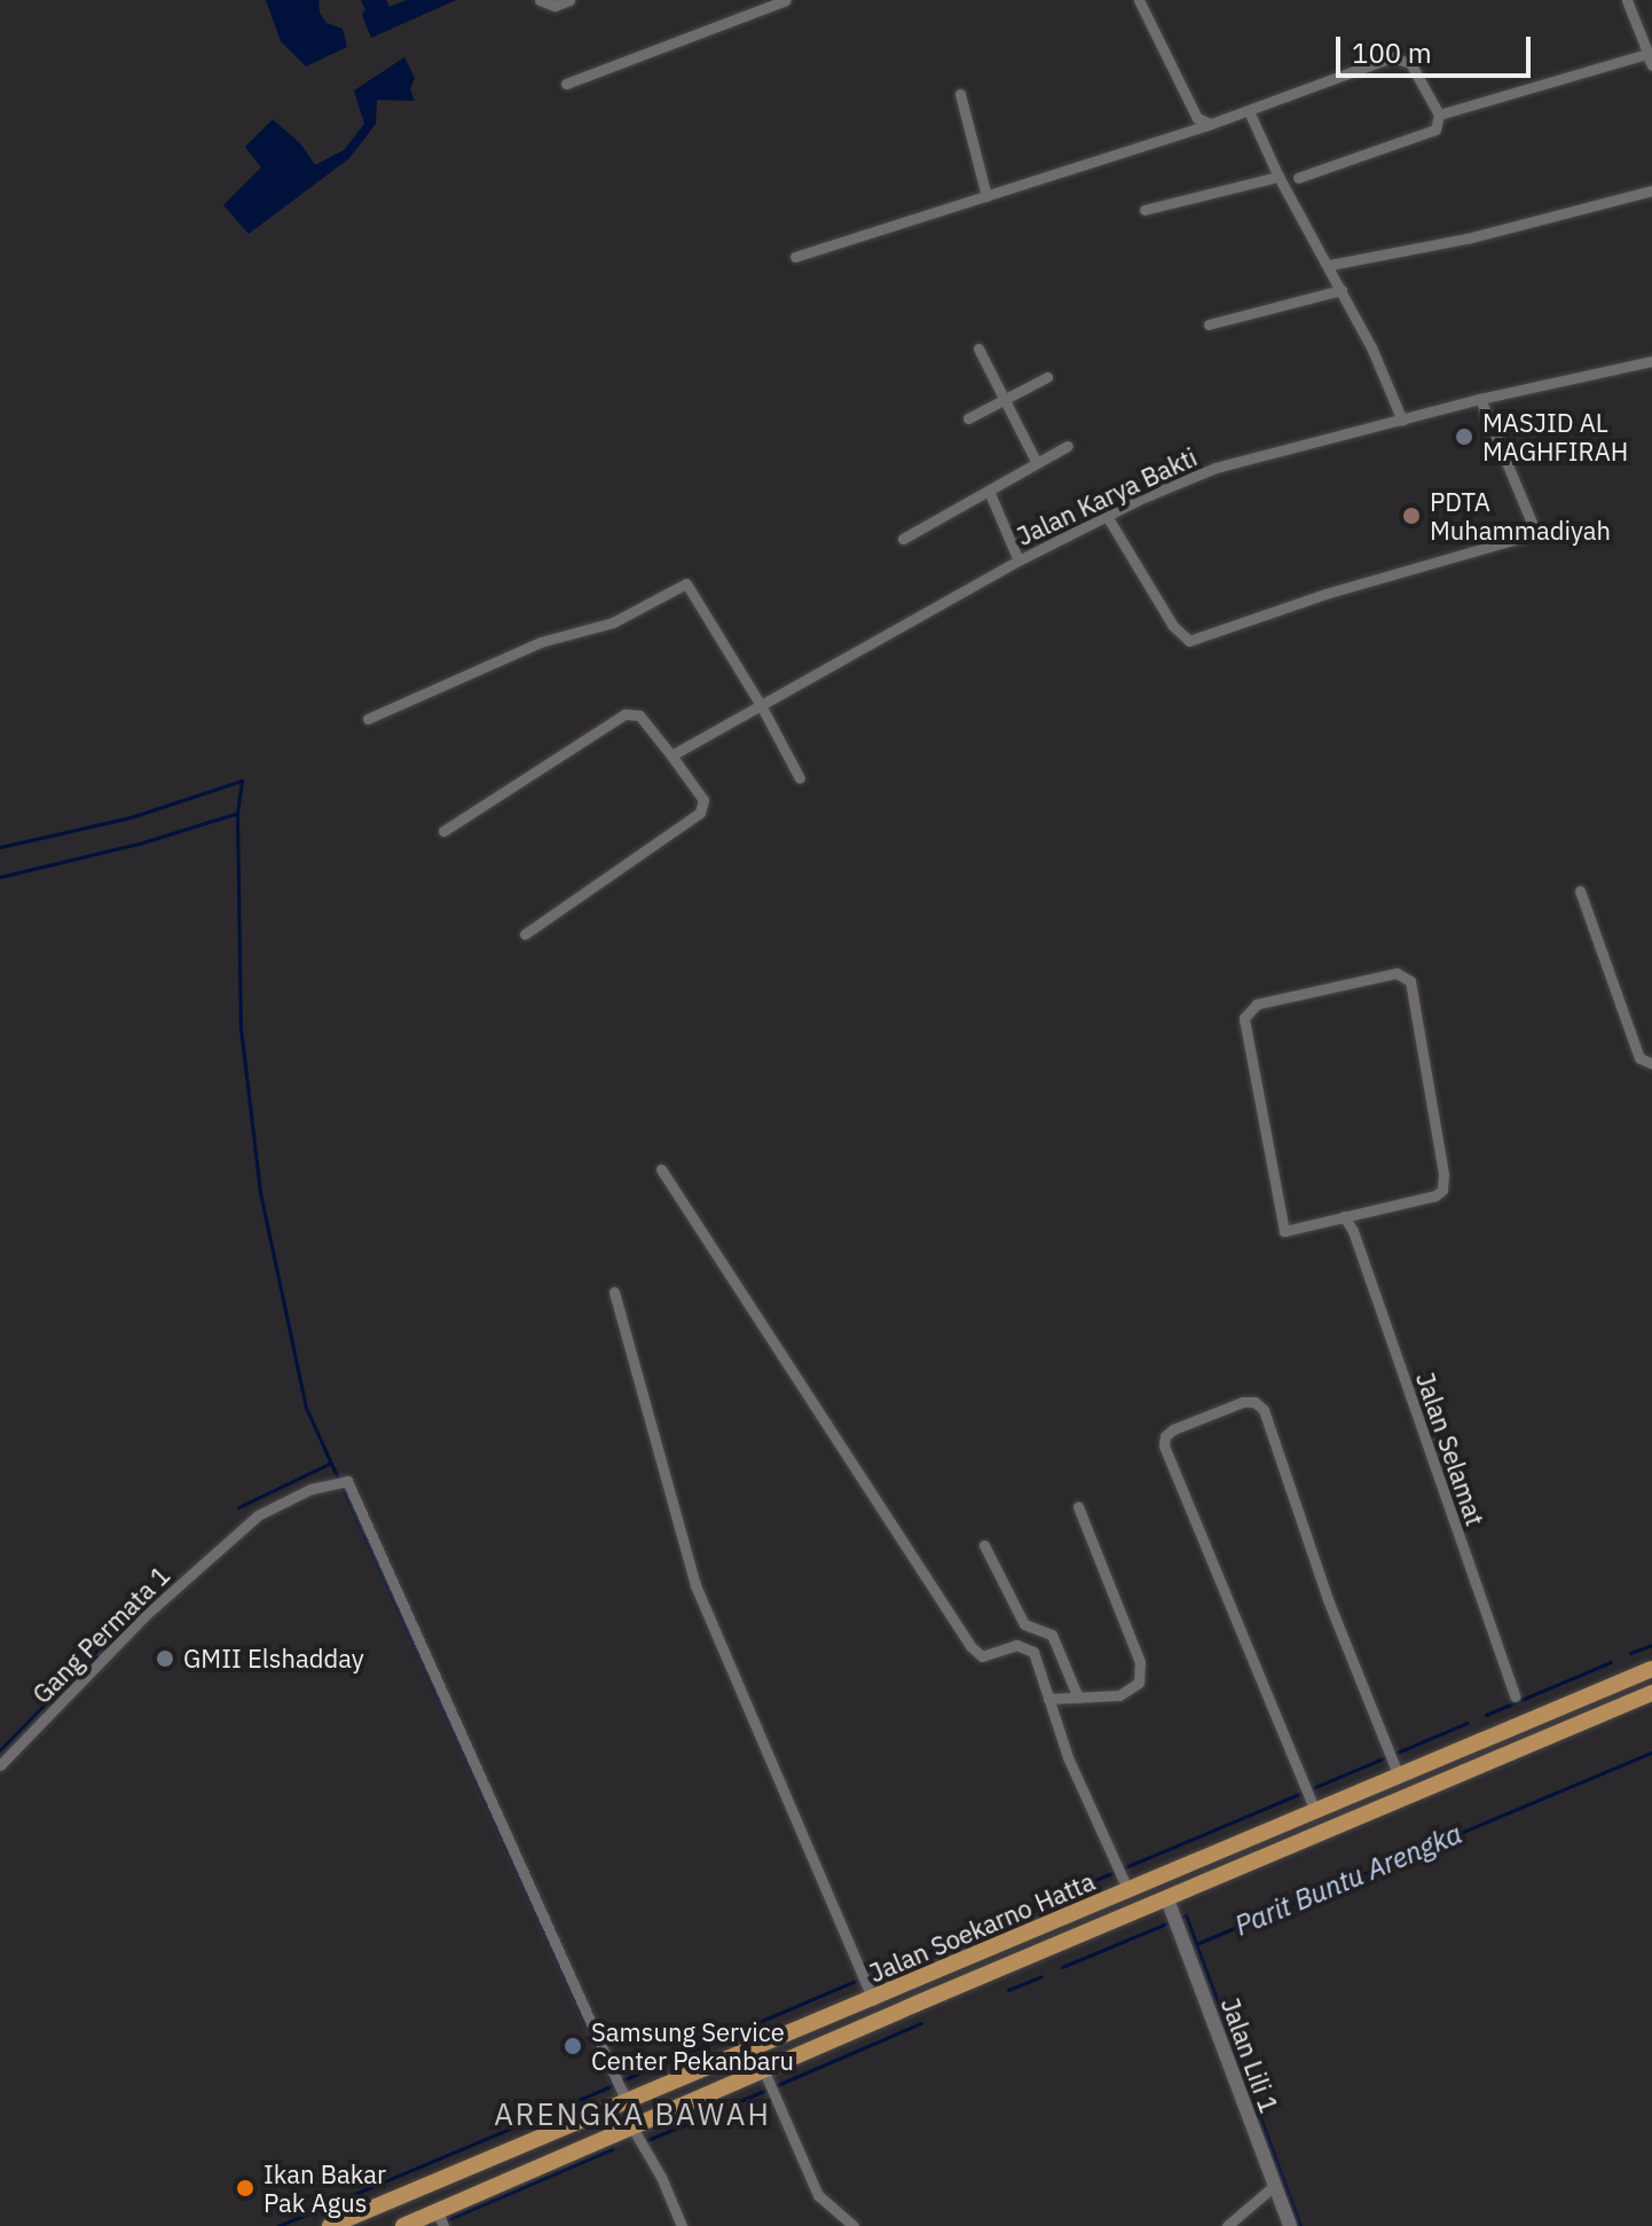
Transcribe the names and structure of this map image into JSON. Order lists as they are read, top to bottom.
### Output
{
  "streets": {
    "main road": ["Jalan Soekarno Hatta"],
    "street": [
      "Jalan Karya Bakti",
      "Jalan Selamat",
      "Gang Permata 1",
      "Jalan Lili 1"
    ]
  },
  "crossings": [
    ["Gang Permata 1", "Jalan Soekarno Hatta"],
    ["Jalan Soekarno Hatta", "Jalan Lili 1"]
  ],
  "districts": ["ARENGKA BAWAH"],
  "water": ["Parit Buntu Arengka"],
  "places": [
    "MASJID AL MAGHFIRAH",
    "PDTA Muhammadiyah",
    "GMII Elshadday",
    "Samsung Service Center Pekanbaru",
    "Ikan Bakar Pak Agus"
  ],
  "scale_bar": "100 m"
}
